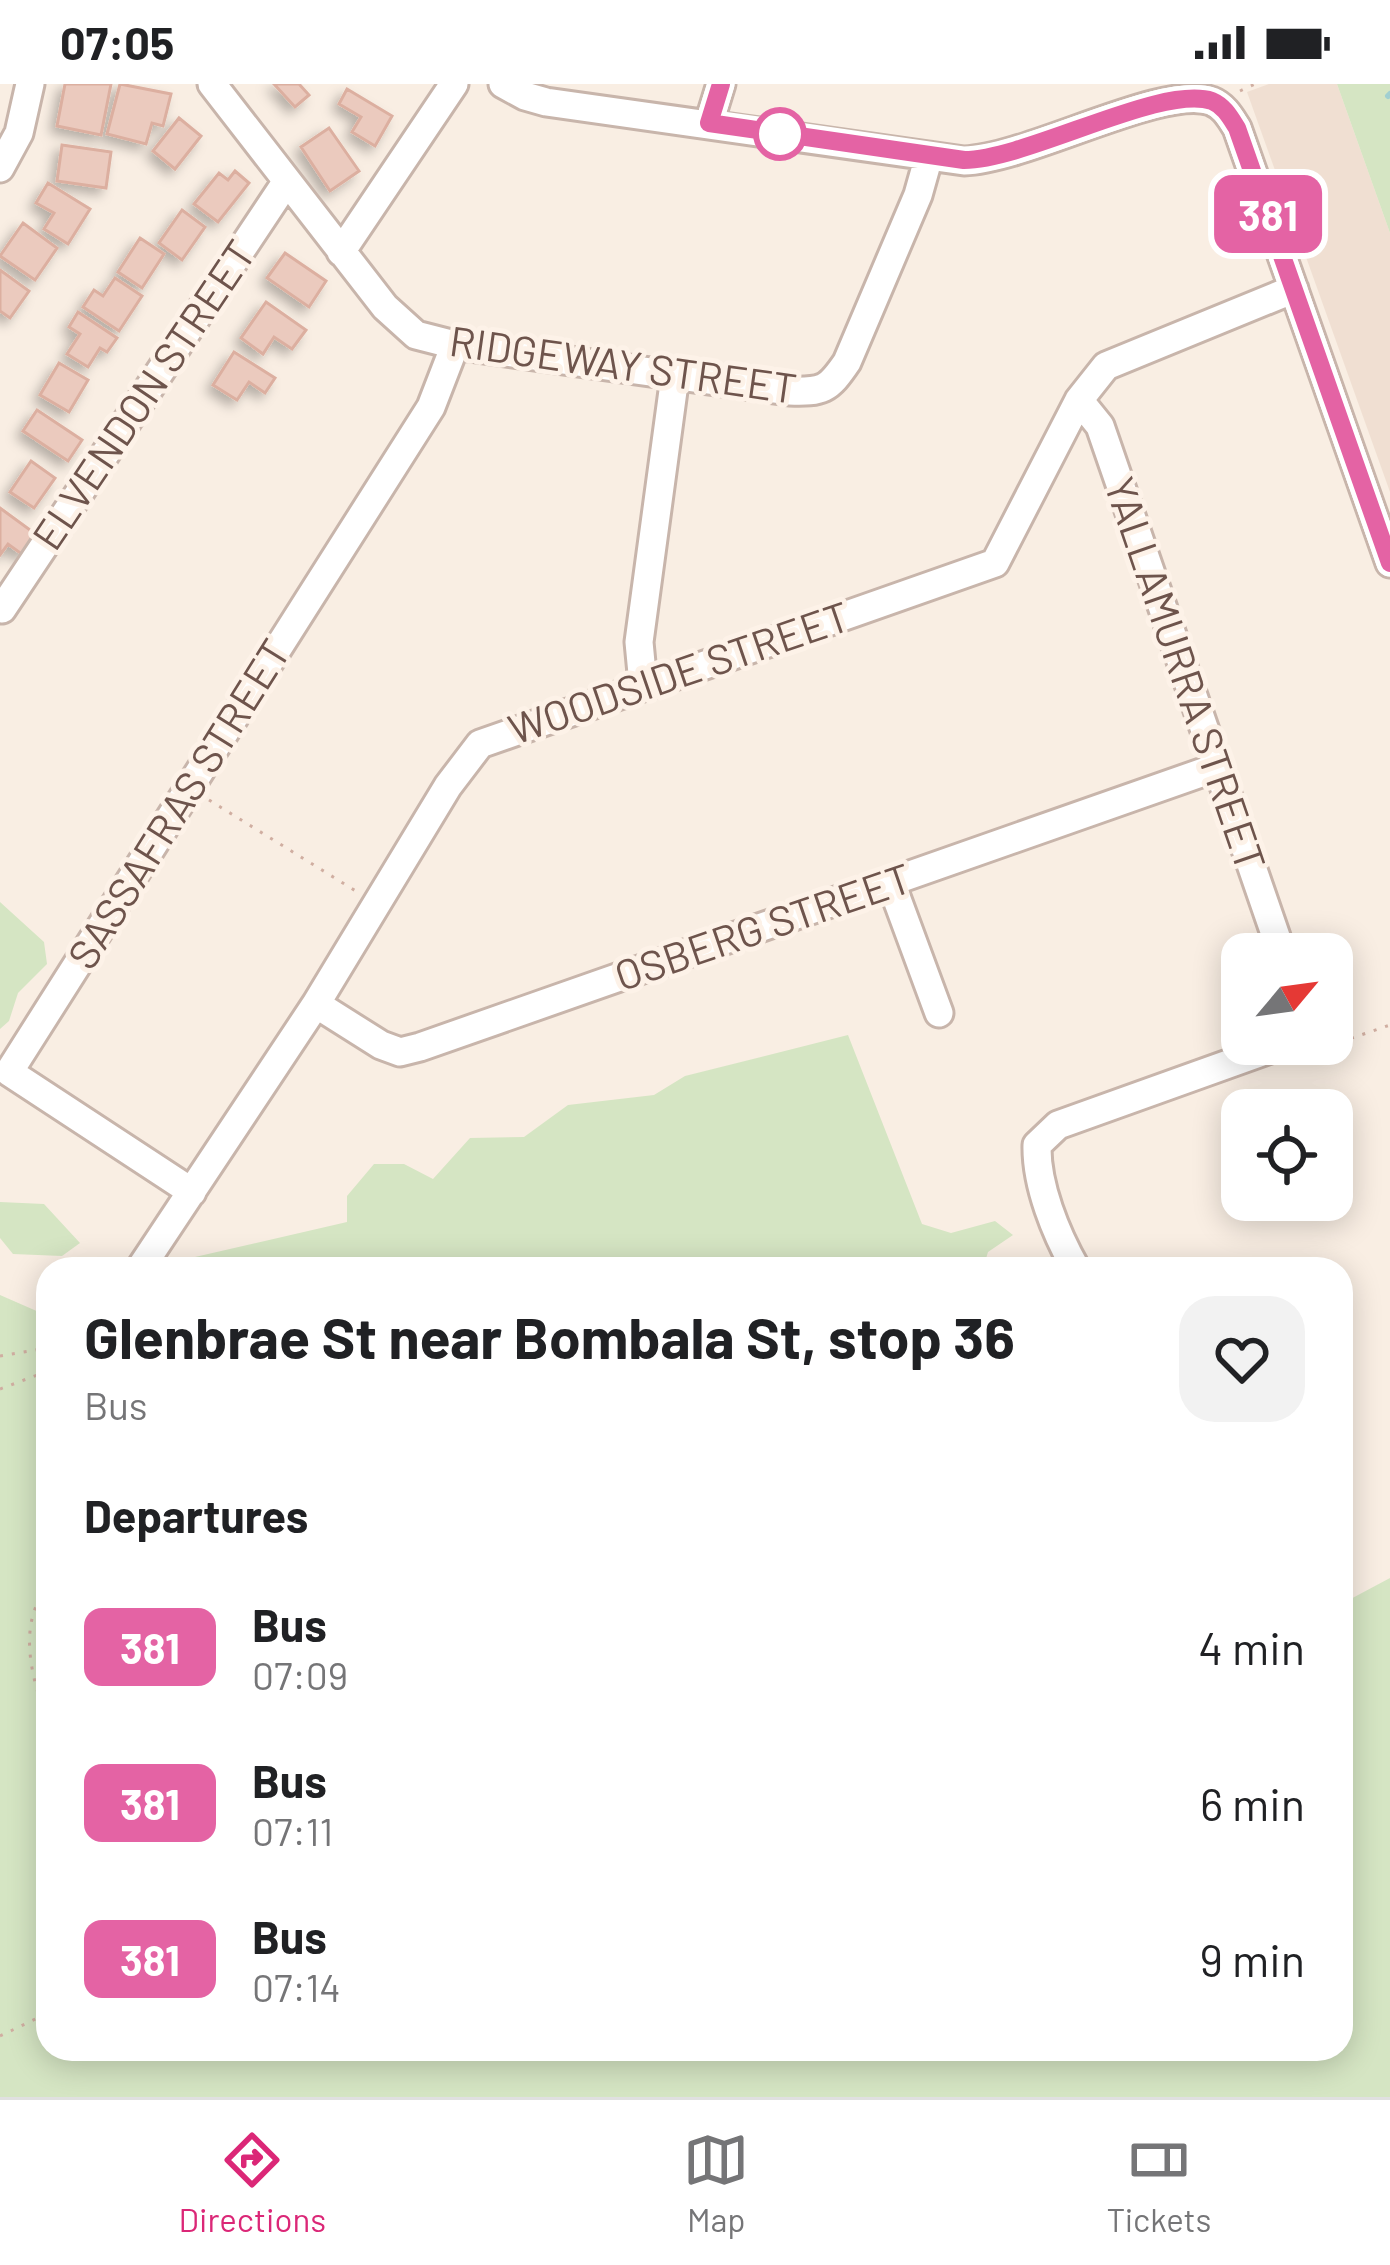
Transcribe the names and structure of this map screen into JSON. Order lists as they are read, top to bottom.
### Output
{
  "streets": {
    "street": [
      "RIDGEWAY STREET",
      "ELVENDON STREET",
      "WOODSIDE STREET",
      "YALLAMURRA STREET",
      "SASSAFRAS STREET",
      "OSBERG STREET"
    ]
  },
  "crossings": [
    ["RIDGEWAY STREET", "ELVENDON STREET"],
    ["RIDGEWAY STREET", "SASSAFRAS STREET"],
    ["WOODSIDE STREET", "YALLAMURRA STREET"],
    ["WOODSIDE STREET", "SASSAFRAS STREET"],
    ["WOODSIDE STREET", "OSBERG STREET"],
    ["YALLAMURRA STREET", "OSBERG STREET"]
  ],
  "lines": ["bus line 381"],
  "north": "top right",
  "page": {
    "status": "07:05",
    "on_map": "381",
    "heading": [
      ["Glenbrae St near Bombala St, stop 36", "Bus"],
      "Departures"
    ],
    "list": [
      {
        "mark": "381",
        "name": "Bus",
        "note": "07:09",
        "value": "4 min"
      },
      {
        "mark": "381",
        "name": "Bus",
        "note": "07:11",
        "value": "6 min"
      },
      {
        "mark": "381",
        "name": "Bus",
        "note": "07:14",
        "value": "9 min"
      }
    ],
    "tabs": ["Directions", "Map", "Tickets"]
  }
}
